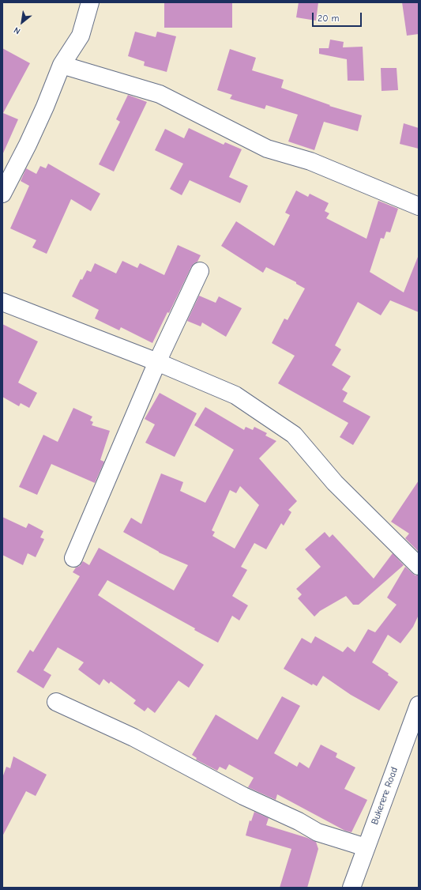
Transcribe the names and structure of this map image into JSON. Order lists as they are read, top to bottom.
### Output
{
  "streets": {
    "street": ["Bukerere Road"]
  },
  "scale_bar": "20 m",
  "north": "bottom left"
}
